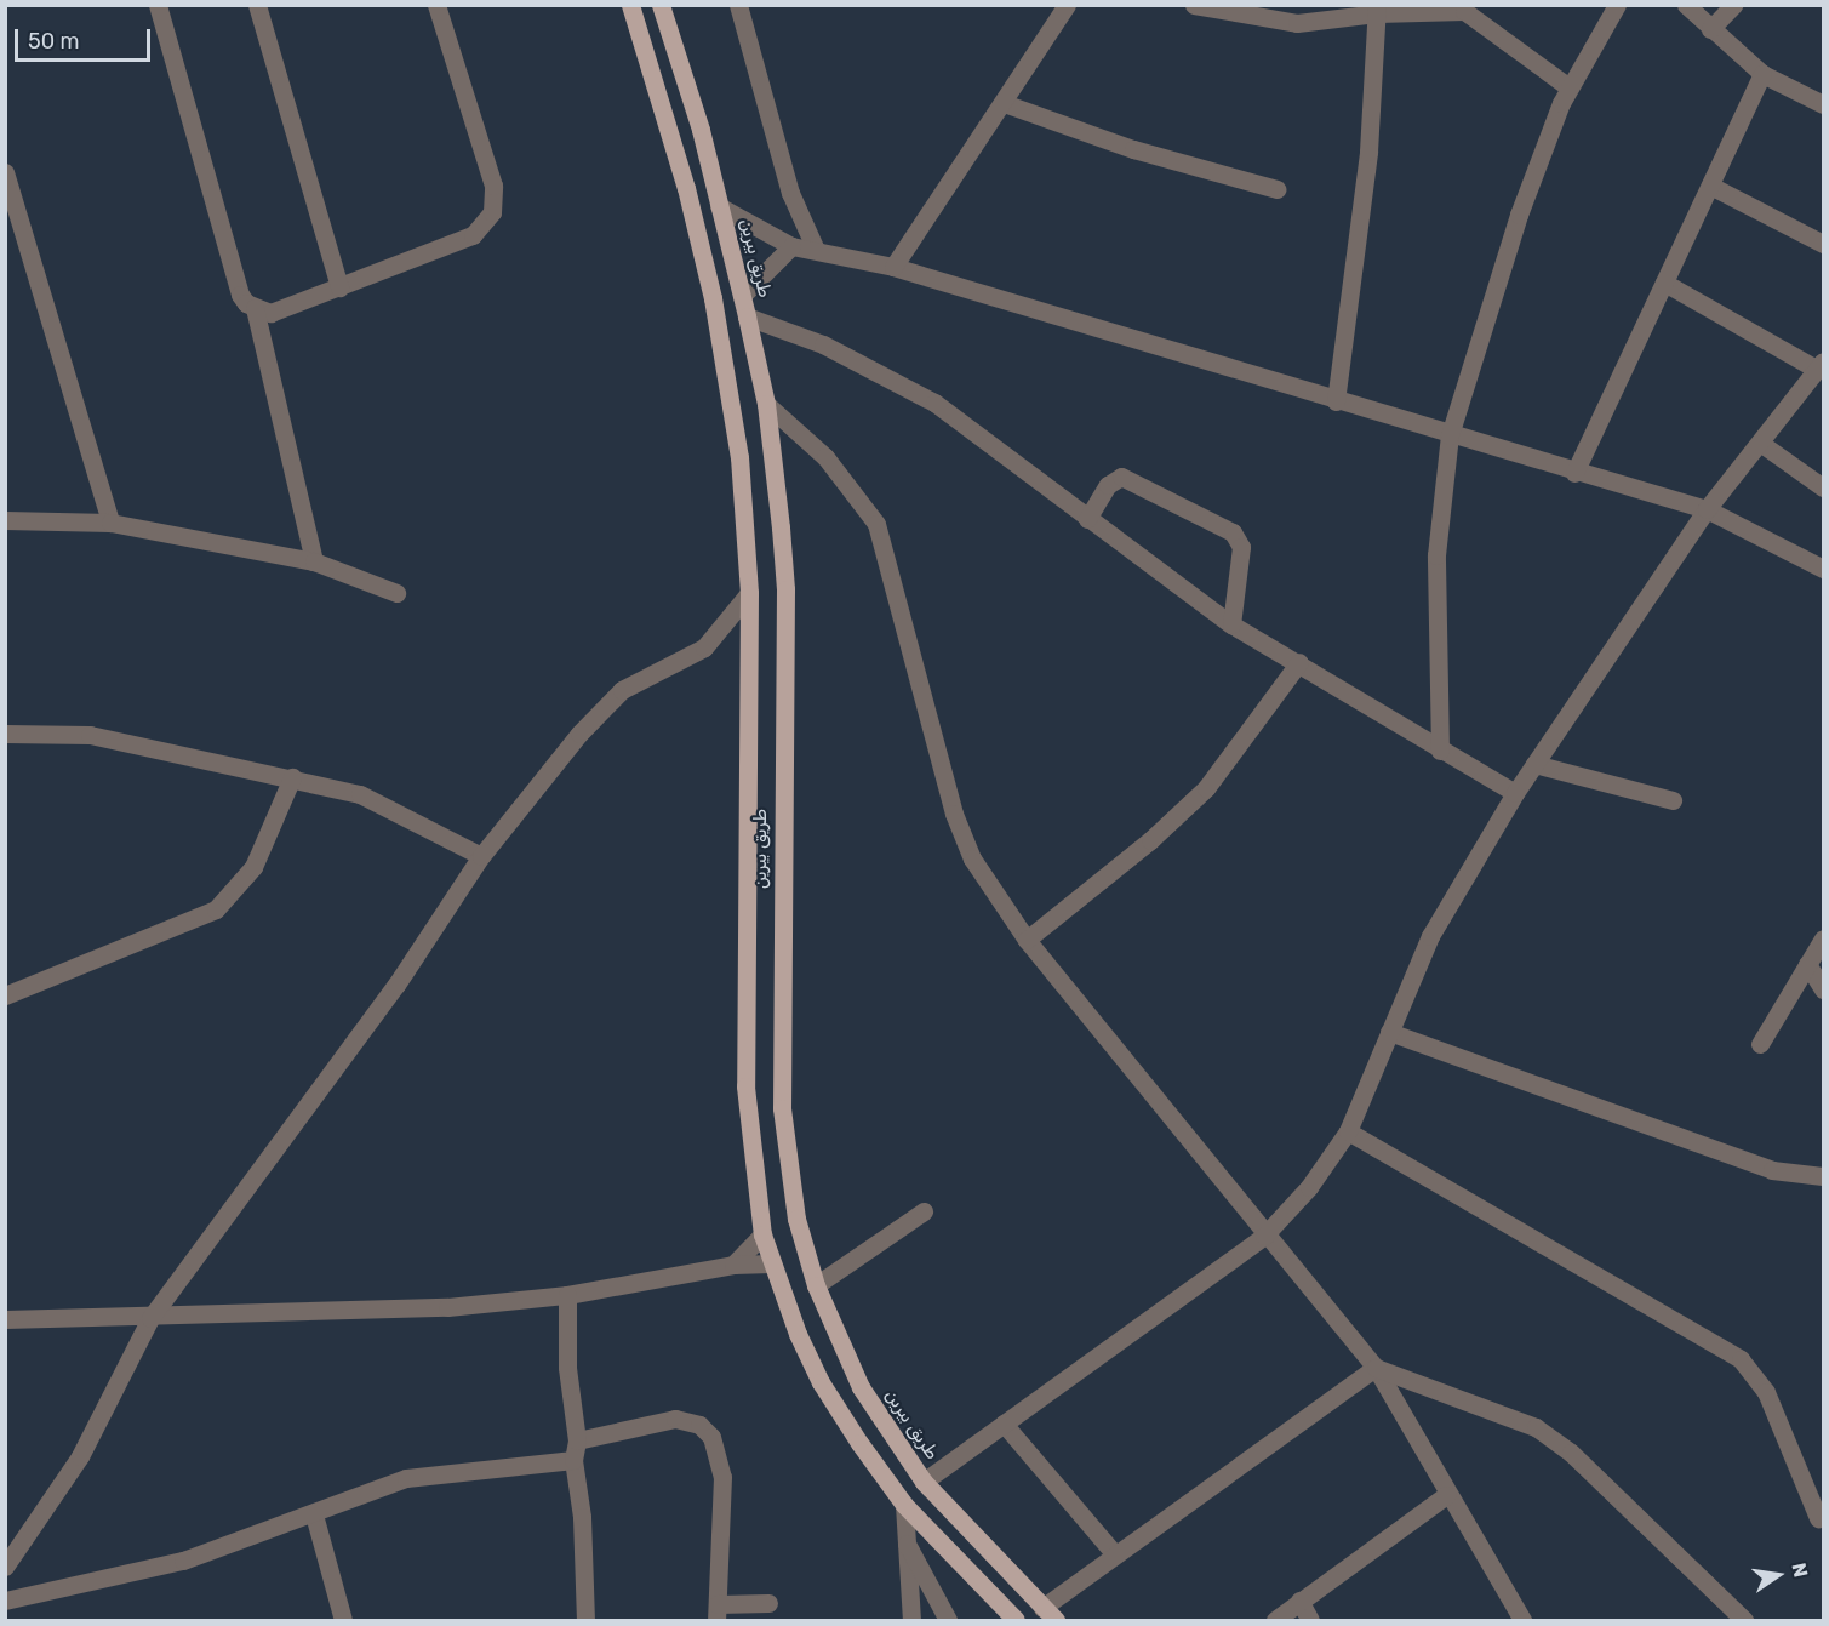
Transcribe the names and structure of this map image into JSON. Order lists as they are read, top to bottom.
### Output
{
  "streets": {
    "main road": ["طريق بيرين"]
  },
  "scale_bar": "50 m",
  "north": "right"
}
